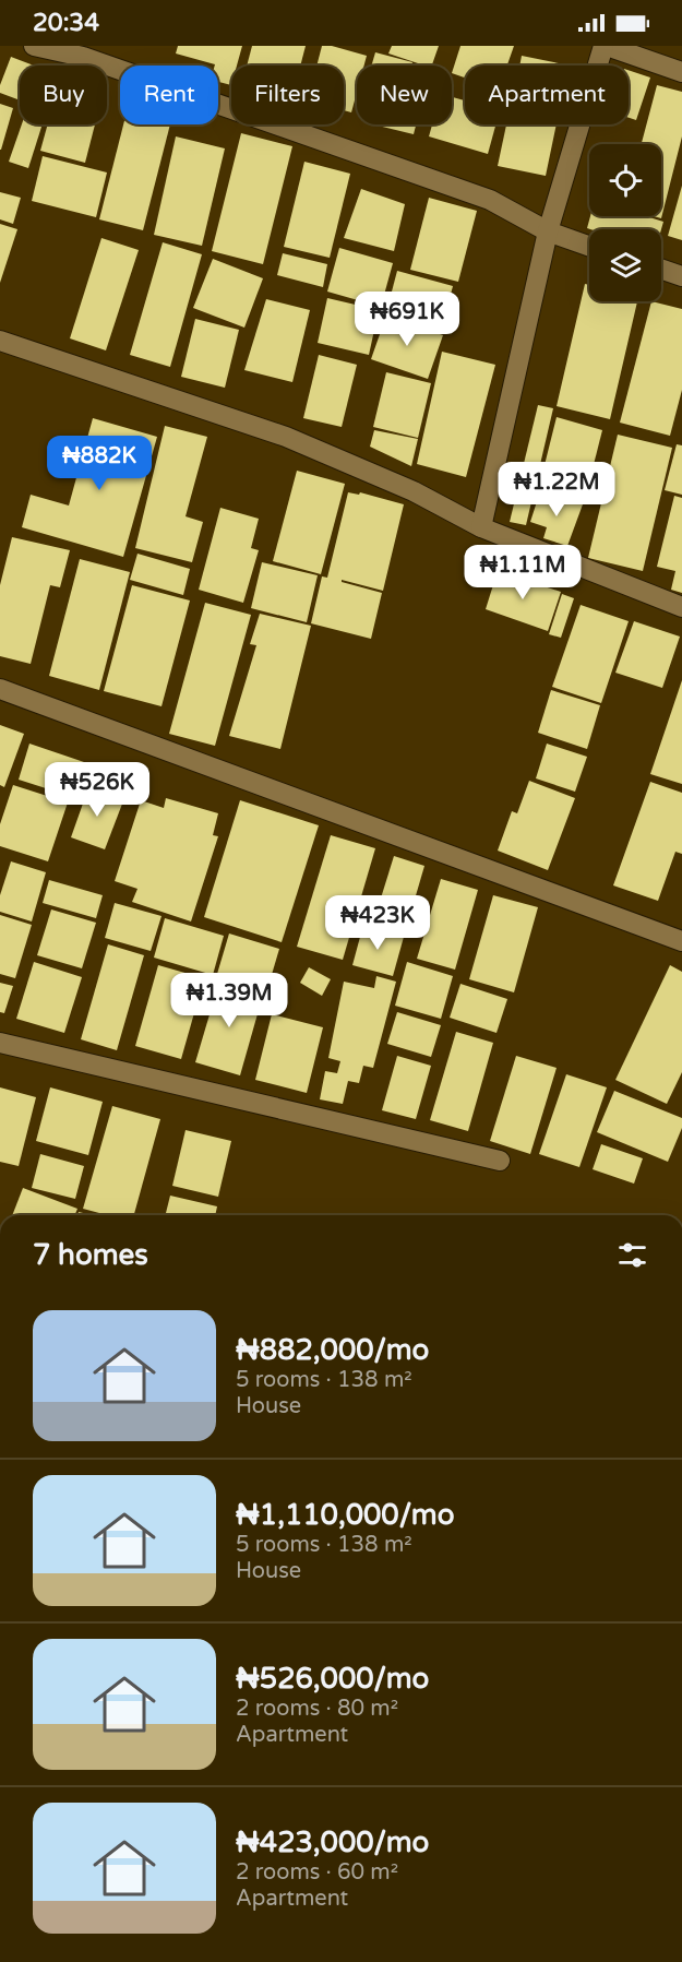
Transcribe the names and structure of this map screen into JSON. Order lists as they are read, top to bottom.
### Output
{
  "page": {
    "status": "20:34",
    "chip": [
      "Buy",
      "Rent",
      "Filters",
      "New",
      "Apartment"
    ],
    "price": [
      "₦691K",
      "₦882K",
      "₦1.22M",
      "₦1.11M",
      "₦526K",
      "₦423K",
      "₦1.39M"
    ],
    "heading": "7 homes",
    "list": [
      {
        "name": "₦882,000/mo",
        "note": "5 rooms · 138 m² · House"
      },
      {
        "name": "₦1,110,000/mo",
        "note": "5 rooms · 138 m² · House"
      },
      {
        "name": "₦526,000/mo",
        "note": "2 rooms · 80 m² · Apartment"
      },
      {
        "name": "₦423,000/mo",
        "note": "2 rooms · 60 m² · Apartment"
      }
    ]
  }
}
